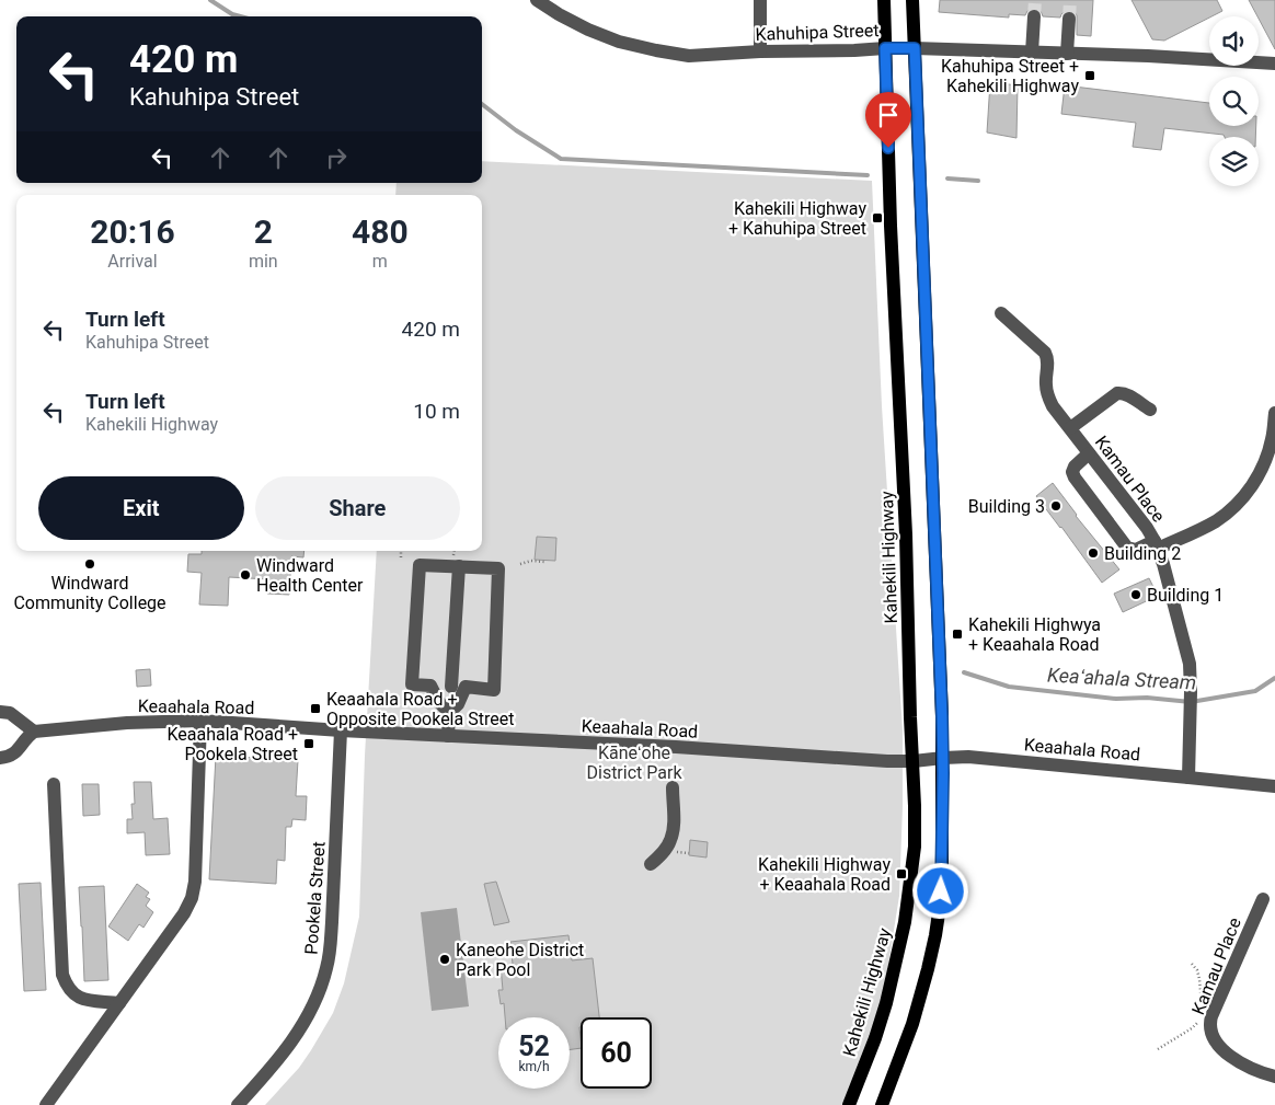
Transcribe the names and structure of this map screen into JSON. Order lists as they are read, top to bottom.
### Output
{
  "streets": {
    "main road": ["Kahekili Highway"],
    "street": [
      "Kahuhipa Street",
      "Kamau Place",
      "Keaahala Road",
      "Pookela Street"
    ]
  },
  "crossings": [
    ["Kahuhipa Street", "Kahekili Highway"],
    ["Kamau Place", "Keaahala Road"],
    ["Kahekili Highway", "Keaahala Road"],
    ["Keaahala Road", "Pookela Street"]
  ],
  "water": ["Keaʻahala Stream"],
  "parks": ["Kāneʻohe District Park"],
  "places": {
    "transit": [
      "Kahuhipa Street + Kahekili Highway",
      "Kahekili Highway + Kahuhipa Street",
      "Kahekili Highwya + Keaahala Road",
      "Keaahala Road + Opposite Pookela Street",
      "Keaahala Road + Pookela Street",
      "Kahekili Highway + Keaahala Road"
    ],
    "other": [
      "Building 3",
      "Building 2",
      "Windward Community College",
      "Windward Health Center",
      "Building 1",
      "Kaneohe District Park Pool"
    ]
  },
  "page": {
    "turn": ["420 m", "Kahuhipa Street"],
    "eta": [
      "20:16",
      "Arrival",
      "2",
      "min",
      "480",
      "m"
    ],
    "list": [
      {
        "name": "Turn left",
        "note": "Kahuhipa Street",
        "value": "420 m"
      },
      {
        "name": "Turn left",
        "note": "Kahekili Highway",
        "value": "10 m"
      }
    ],
    "buttons": ["Exit", "Share"],
    "speed": "52 km/h",
    "limit": "60"
  }
}
